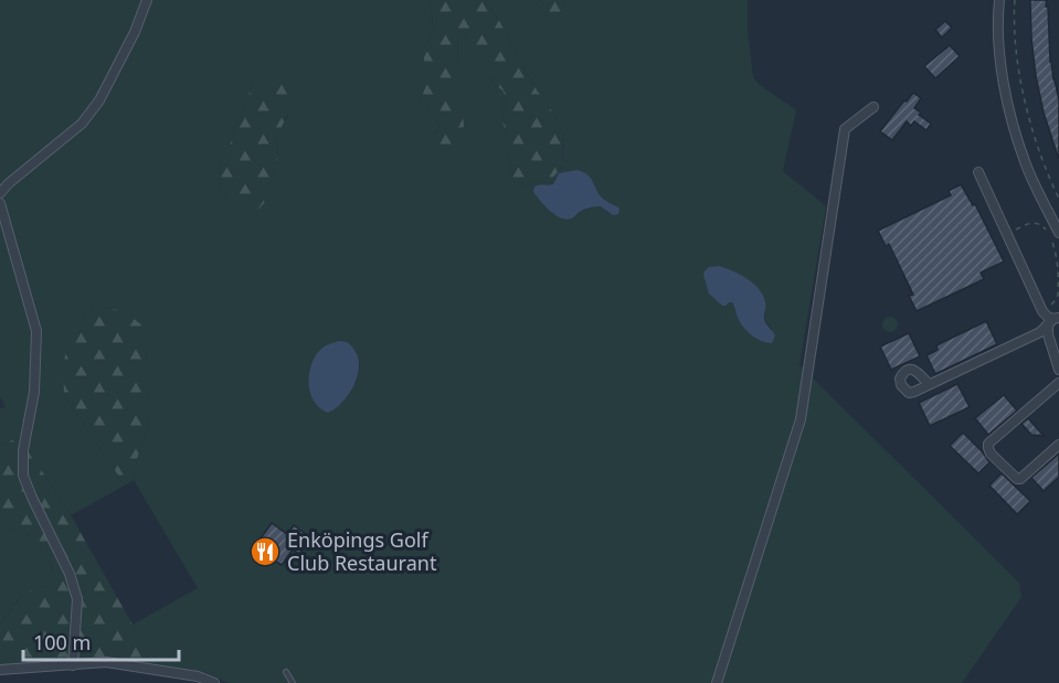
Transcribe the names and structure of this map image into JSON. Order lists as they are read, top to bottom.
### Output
{
  "places": {
    "restaurant": ["Enköpings Golf Club Restaurant"]
  },
  "scale_bar": "100 m"
}
